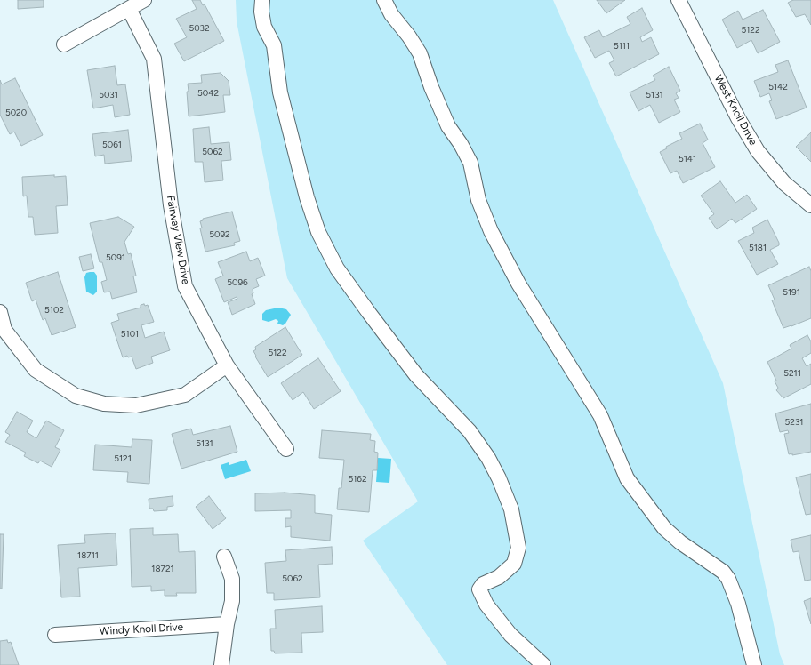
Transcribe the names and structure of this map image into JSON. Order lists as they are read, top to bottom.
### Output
{
  "streets": {
    "street": ["West Knoll Drive", "Fairway View Drive", "Windy Knoll Drive"]
  },
  "house_numbers": [
    "5032",
    "5122",
    "5111",
    "5142",
    "5042",
    "5031",
    "5131",
    "5020",
    "5061",
    "5062",
    "5141",
    "5092",
    "5181",
    "5091",
    "5096",
    "5191",
    "5102",
    "5101",
    "5122",
    "5211",
    "5231",
    "5131",
    "5121",
    "5162",
    "18711",
    "18721",
    "5062"
  ]
}
